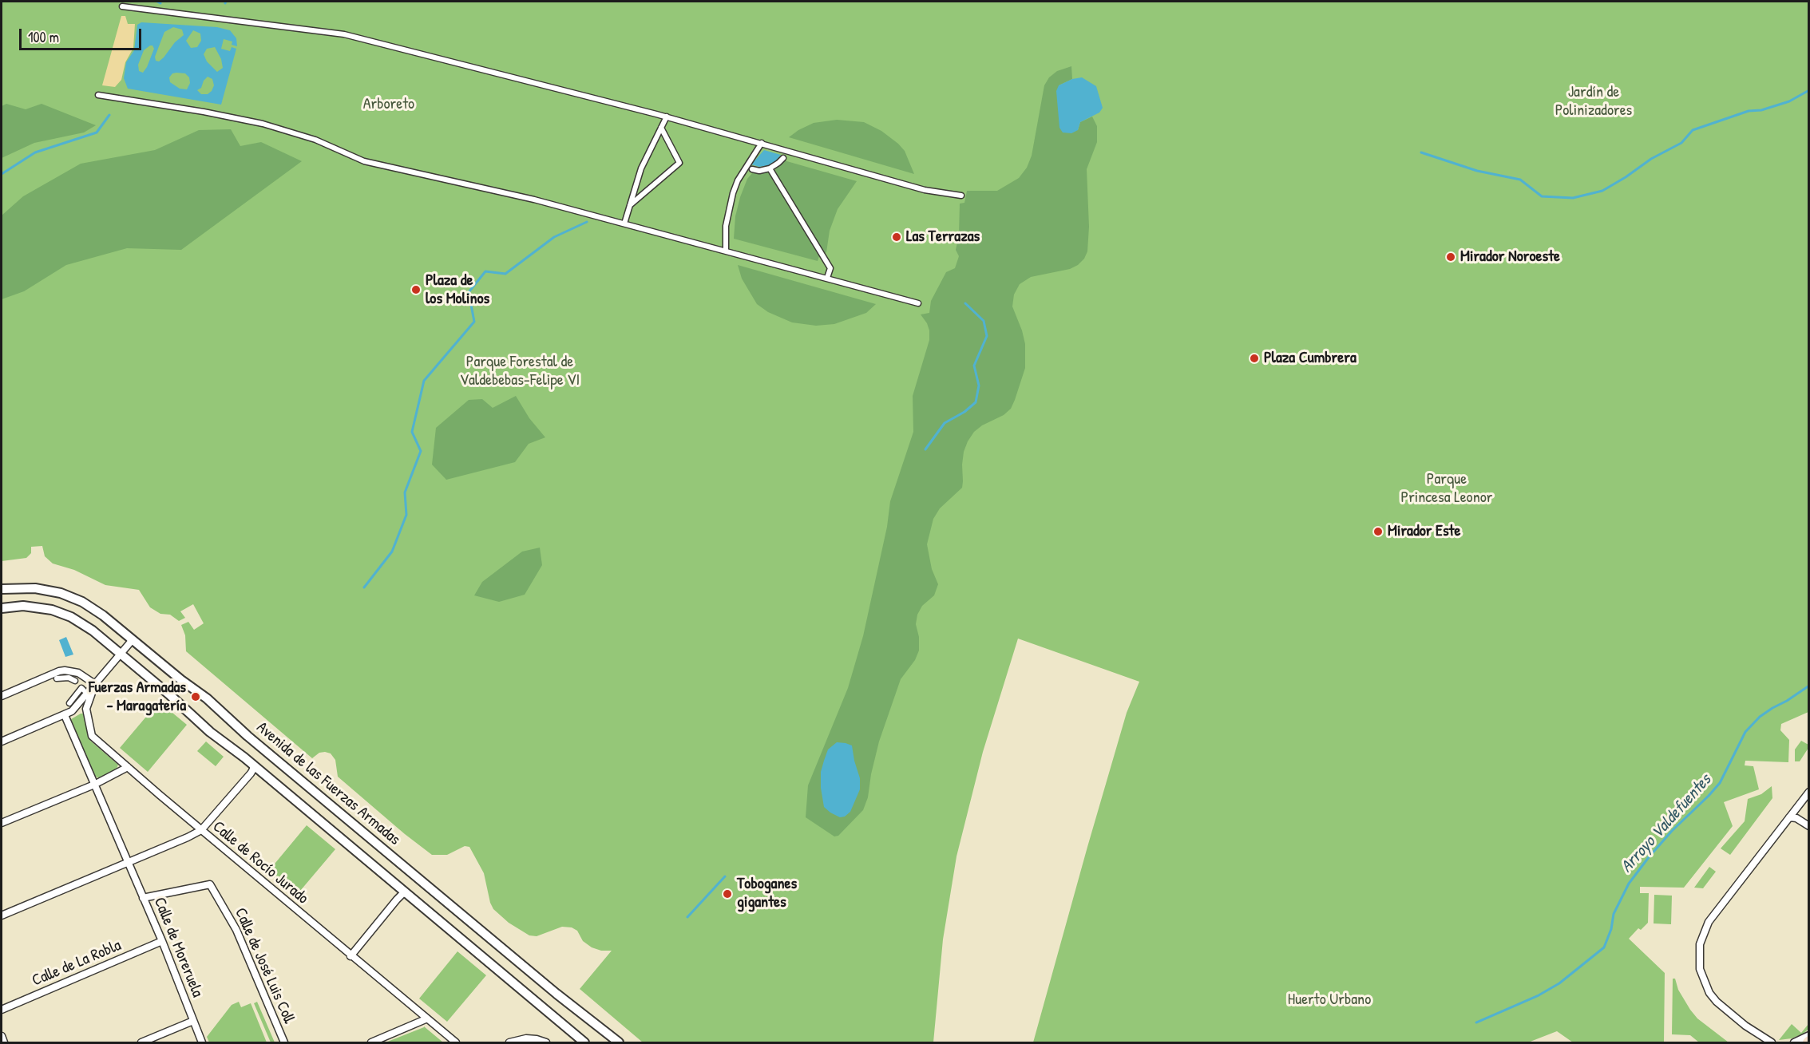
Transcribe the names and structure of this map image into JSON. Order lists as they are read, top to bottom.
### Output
{
  "streets": {
    "street": [
      "Avenida de las Fuerzas Armadas",
      "Calle de Rocío Jurado",
      "Calle de Moreruela",
      "Calle de La Robla",
      "Calle de José Luis Coll"
    ]
  },
  "crossings": [
    ["Calle de Moreruela", "Calle de La Robla"],
    ["Calle de Moreruela", "Calle de José Luis Coll"]
  ],
  "water": ["Arroyo Valdefuentes"],
  "parks": [
    "Jardín de Polinizadores",
    "Arboreto",
    "Parque Forestal de Valdebebas-Felipe VI",
    "Parque Princesa Leonor",
    "Huerto Urbano"
  ],
  "places": [
    "Las Terrazas",
    "Mirador Noroeste",
    "Plaza de los Molinos",
    "Plaza Cumbrera",
    "Mirador Este",
    "Fuerzas Armadas - Maragatería",
    "Toboganes gigantes"
  ],
  "scale_bar": "100 m"
}
